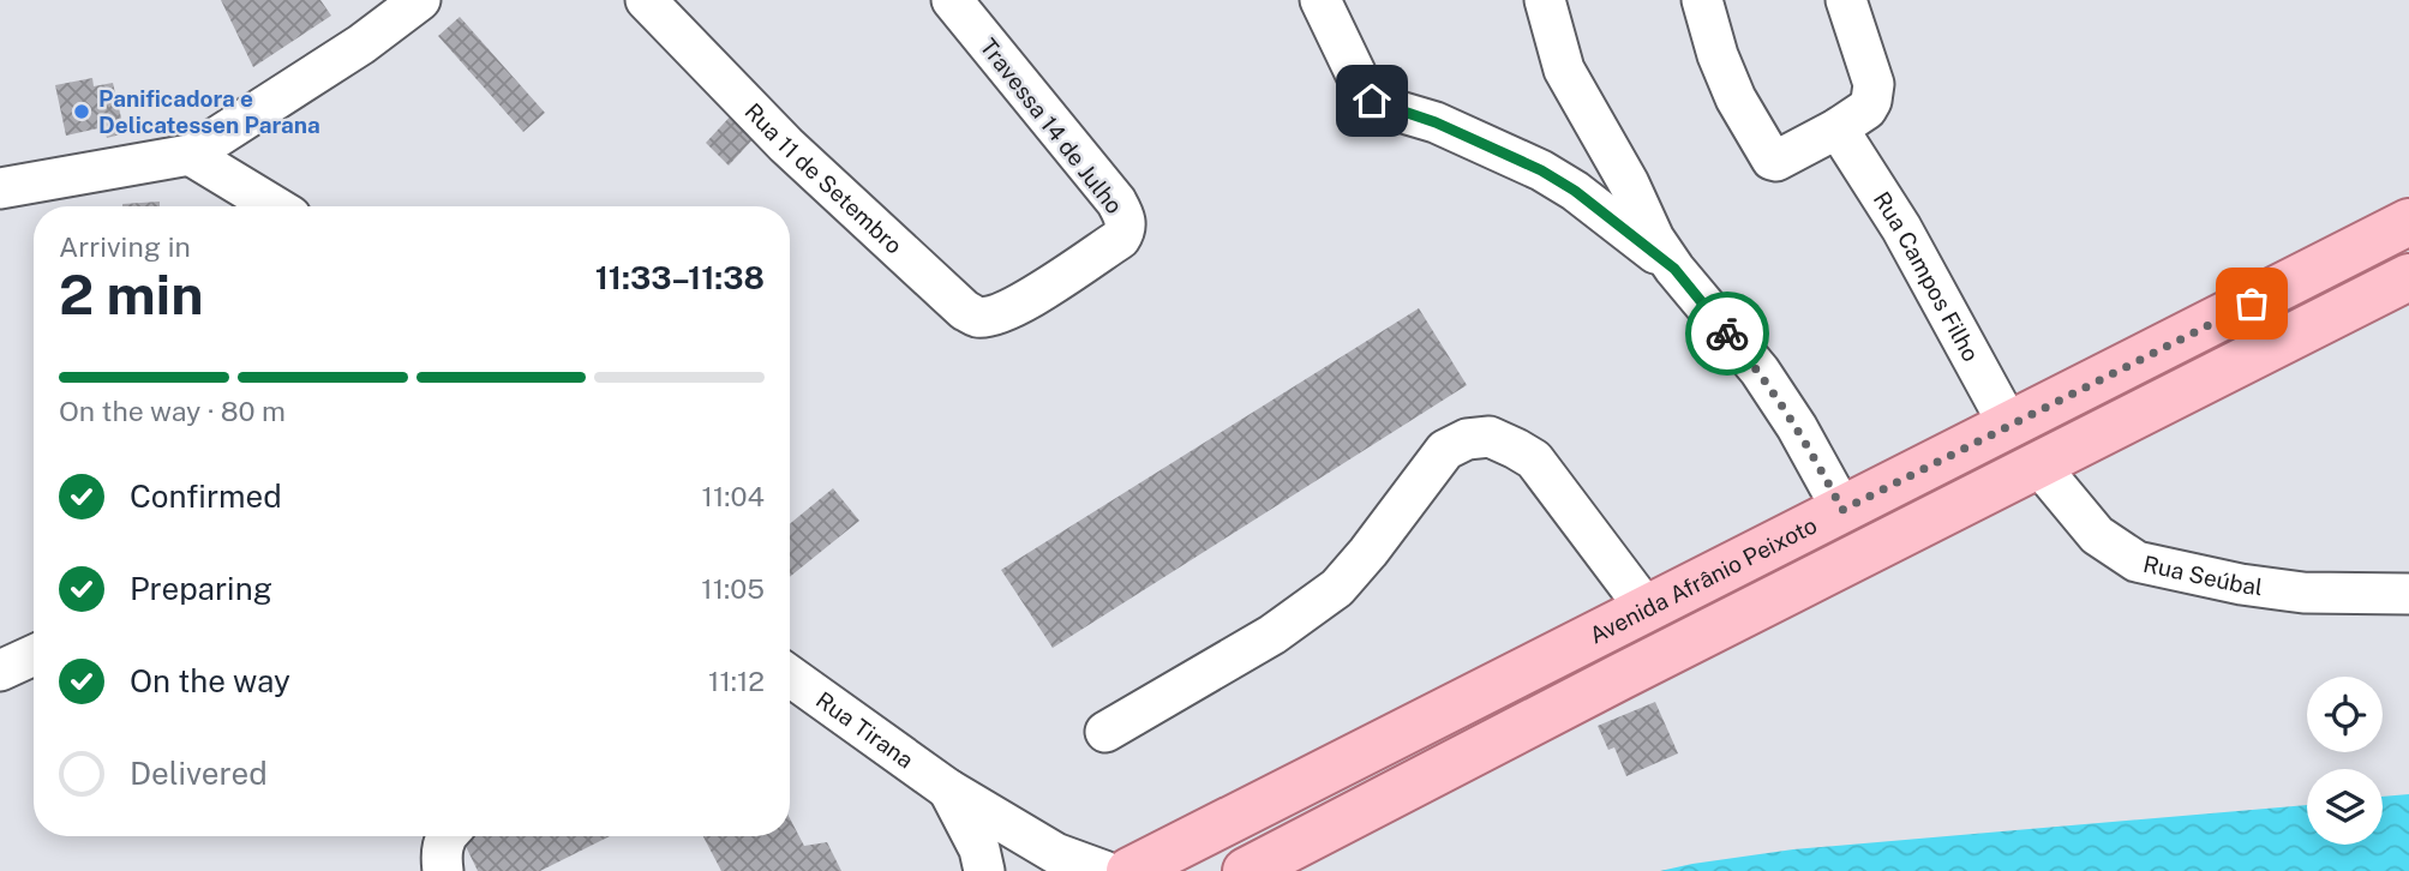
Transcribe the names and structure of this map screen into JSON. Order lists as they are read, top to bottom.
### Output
{
  "streets": {
    "main road": ["Avenida Afrânio Peixoto"],
    "street": [
      "Travessa 14 de Julho",
      "Rua 11 de Setembro",
      "Rua Campos Filho",
      "Rua Seúbal",
      "Rua Tirana"
    ]
  },
  "crossings": [
    ["Travessa 14 de Julho", "Rua 11 de Setembro"],
    ["Rua Campos Filho", "Avenida Afrânio Peixoto"],
    ["Rua Seúbal", "Avenida Afrânio Peixoto"]
  ],
  "places": ["Panificadora e Delicatessen Parana"],
  "page": {
    "heading": ["2 min", "Arriving in", "11:33–11:38"],
    "bar": "On the way · 80 m",
    "list": [
      ["Confirmed", "11:04"],
      ["Preparing", "11:05"],
      ["On the way", "11:12"],
      "Delivered"
    ]
  }
}
